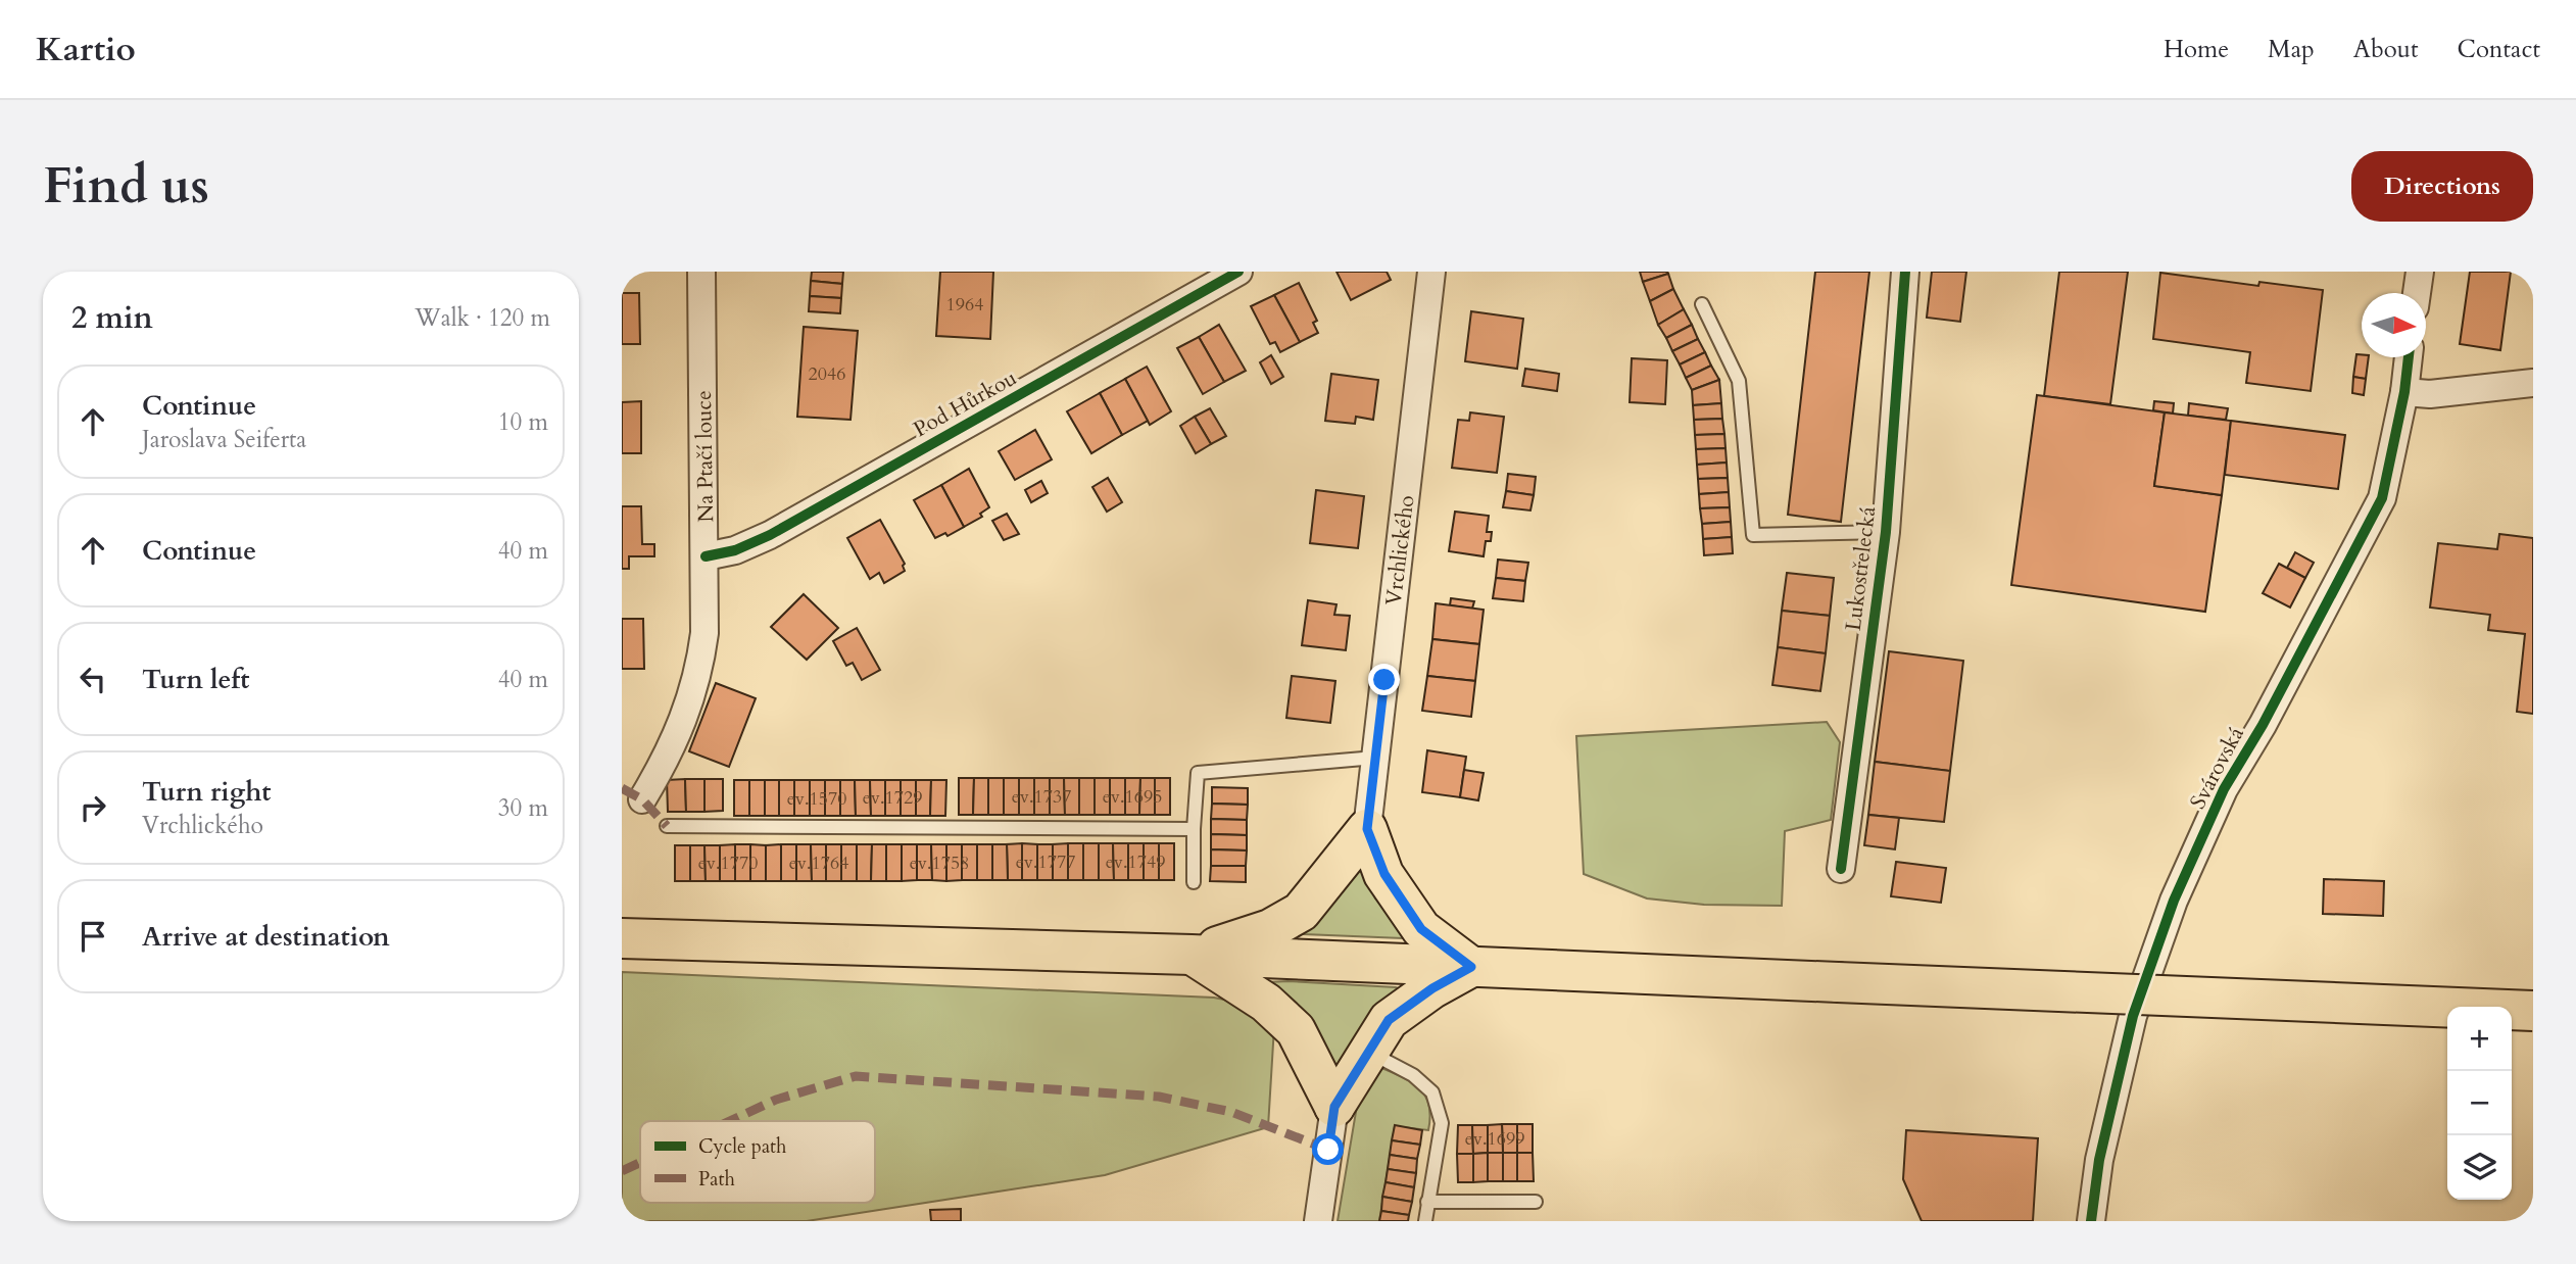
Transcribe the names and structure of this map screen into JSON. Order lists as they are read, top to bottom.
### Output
{
  "streets": {
    "street": [
      "Pod Hůrkou",
      "Na Ptačí louce",
      "Vrchlického",
      "Lukostřelecká",
      "Svárovská"
    ]
  },
  "crossings": [
    ["Pod Hůrkou", "Na Ptačí louce"]
  ],
  "house_numbers": [
    "1964",
    "2046",
    "ev.1737",
    "ev.1695",
    "ev.1729",
    "ev.1570",
    "ev.1777",
    "ev.1749",
    "ev.1770",
    "ev.1764",
    "ev.1758",
    "ev.1699"
  ],
  "legend": ["Cycle path", "Path"],
  "north": "right",
  "page": {
    "header": "Kartio",
    "nav": [
      "Home",
      "Map",
      "About",
      "Contact"
    ],
    "buttons": "Directions",
    "title": "Find us",
    "heading": ["2 min", "Walk · 120 m"],
    "list": [
      ["Continue", "Jaroslava Seiferta", "10 m"],
      ["Continue", "40 m"],
      ["Turn left", "40 m"],
      ["Turn right", "Vrchlického", "30 m"],
      "Arrive at destination"
    ],
    "map_buttons": ["+", "−"]
  }
}
